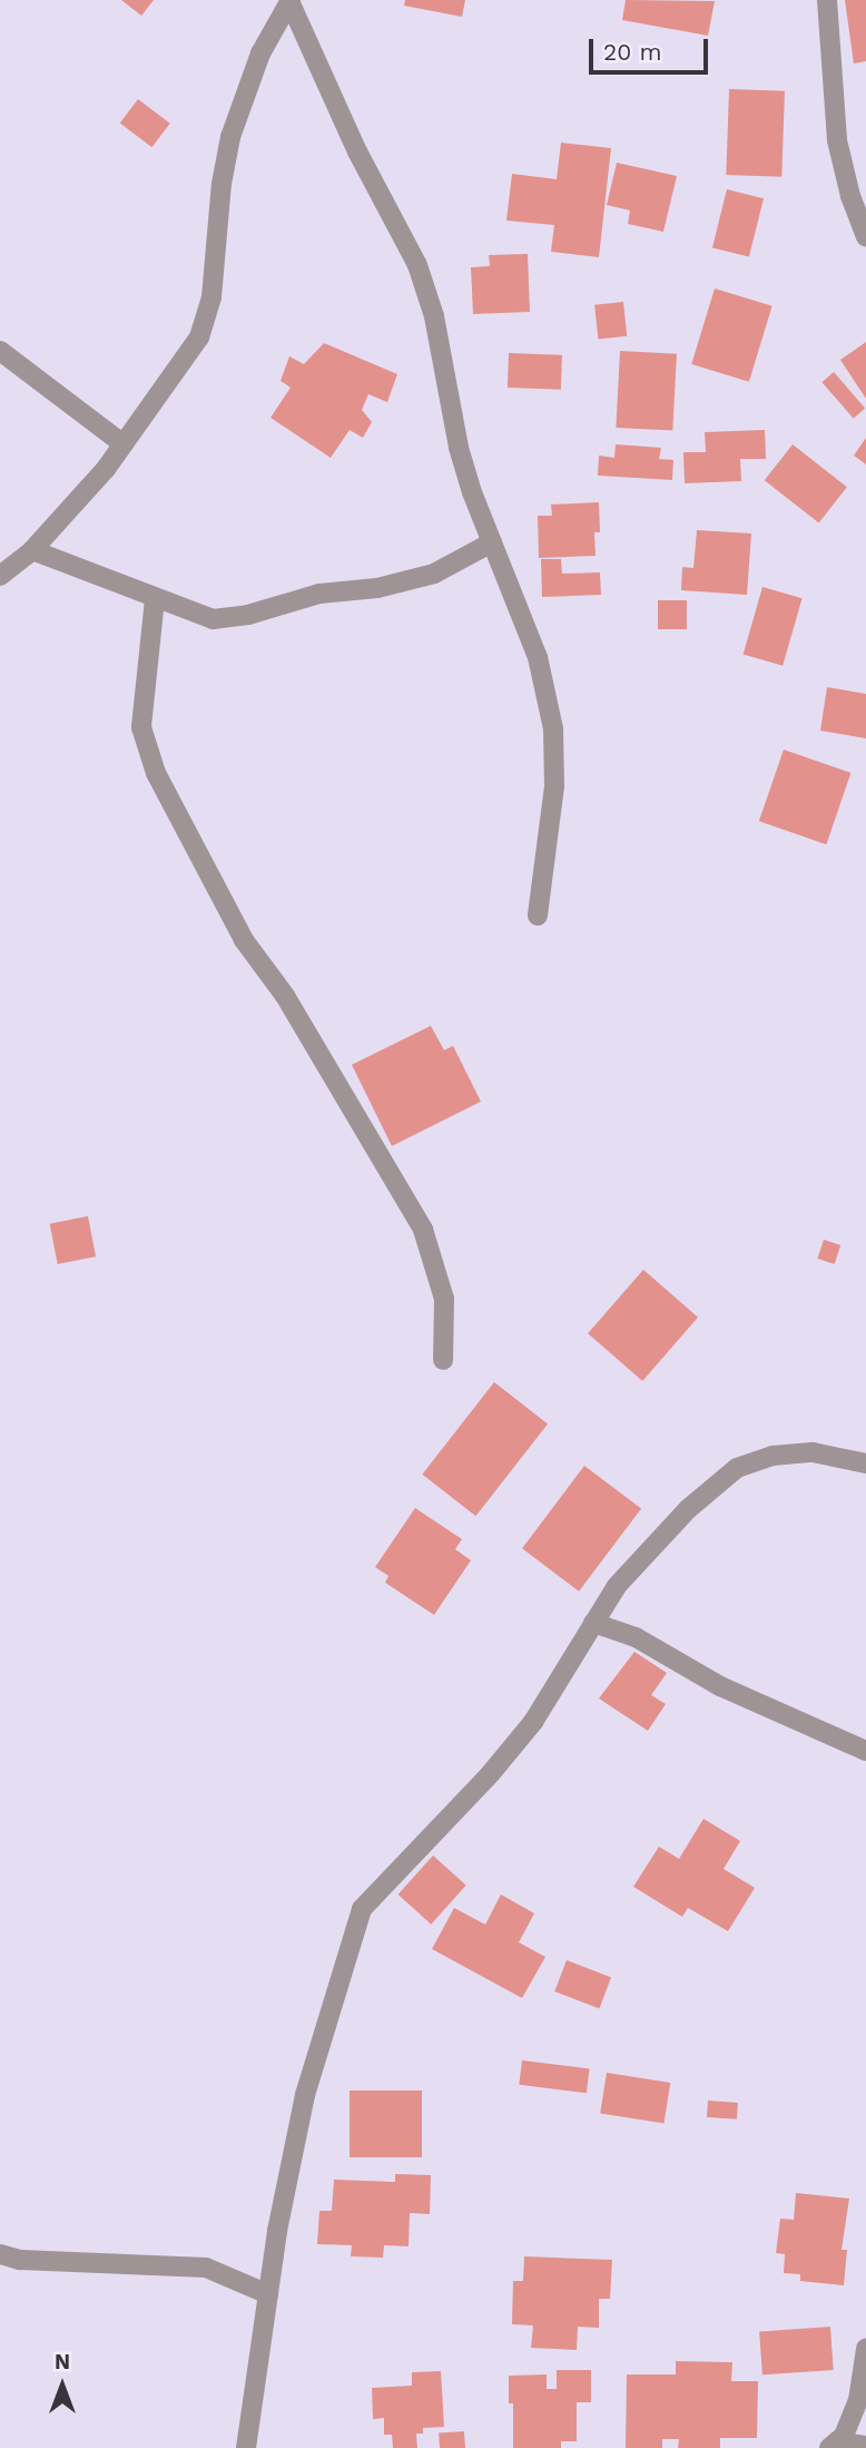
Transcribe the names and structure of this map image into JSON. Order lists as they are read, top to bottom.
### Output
{
  "scale_bar": "20 m",
  "north": "top"
}
